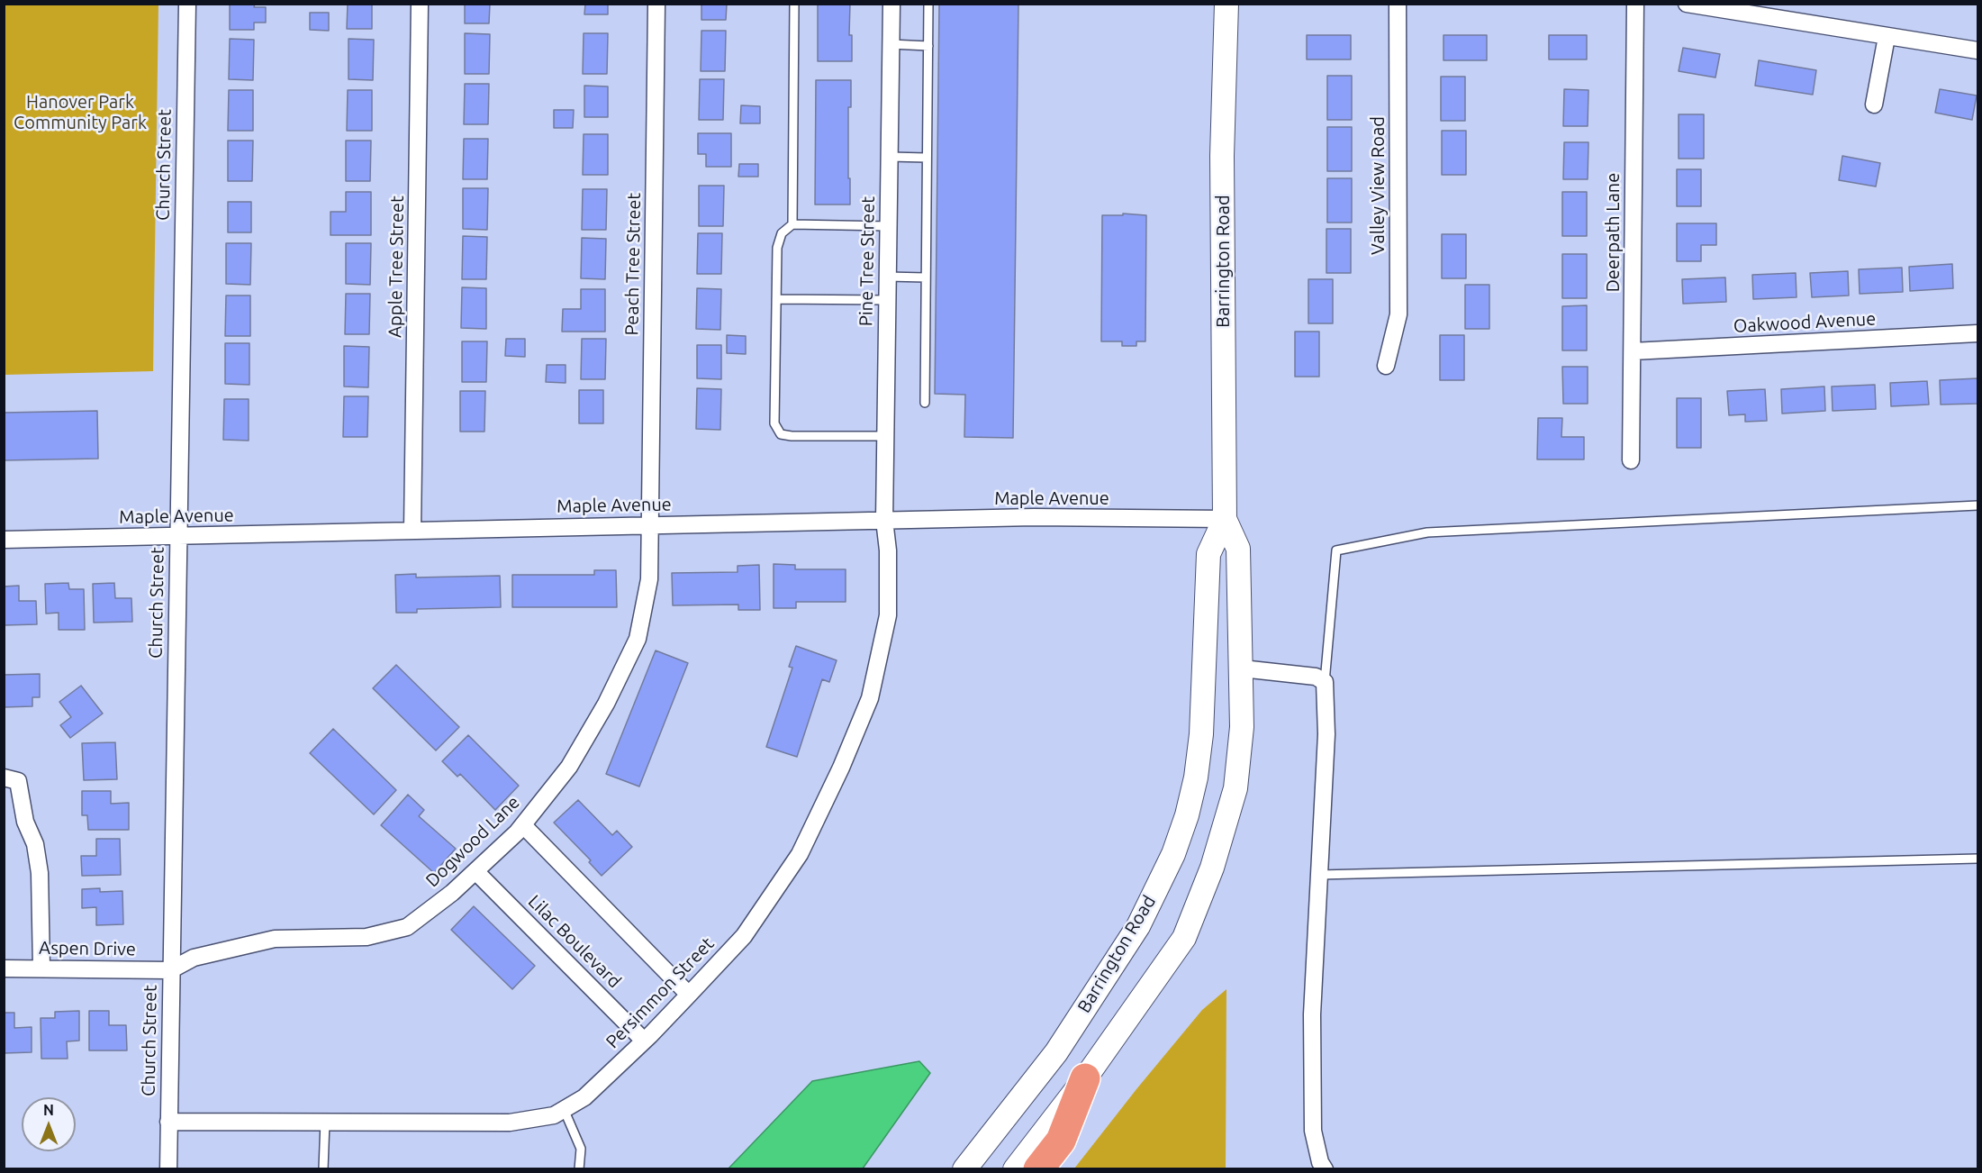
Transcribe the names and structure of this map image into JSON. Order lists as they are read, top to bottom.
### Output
{
  "streets": {
    "main road": ["Barrington Road"],
    "street": [
      "Church Street",
      "Valley View Road",
      "Deerpath Lane",
      "Pine Tree Street",
      "Peach Tree Street",
      "Apple Tree Street",
      "Oakwood Avenue",
      "Maple Avenue",
      "Dogwood Lane",
      "Lilac Boulevard",
      "Aspen Drive",
      "Persimmon Street"
    ]
  },
  "crossings": [
    ["Church Street", "Maple Avenue"],
    ["Church Street", "Dogwood Lane"],
    ["Church Street", "Aspen Drive"],
    ["Church Street", "Persimmon Street"],
    ["Deerpath Lane", "Oakwood Avenue"],
    ["Pine Tree Street", "Maple Avenue"],
    ["Pine Tree Street", "Persimmon Street"],
    ["Barrington Road", "Maple Avenue"],
    ["Peach Tree Street", "Maple Avenue"],
    ["Peach Tree Street", "Dogwood Lane"],
    ["Apple Tree Street", "Maple Avenue"],
    ["Maple Avenue", "Dogwood Lane"],
    ["Maple Avenue", "Persimmon Street"],
    ["Dogwood Lane", "Lilac Boulevard"],
    ["Dogwood Lane", "Aspen Drive"],
    ["Lilac Boulevard", "Persimmon Street"]
  ],
  "parks": ["Hanover Park Community Park"],
  "north": "top"
}
